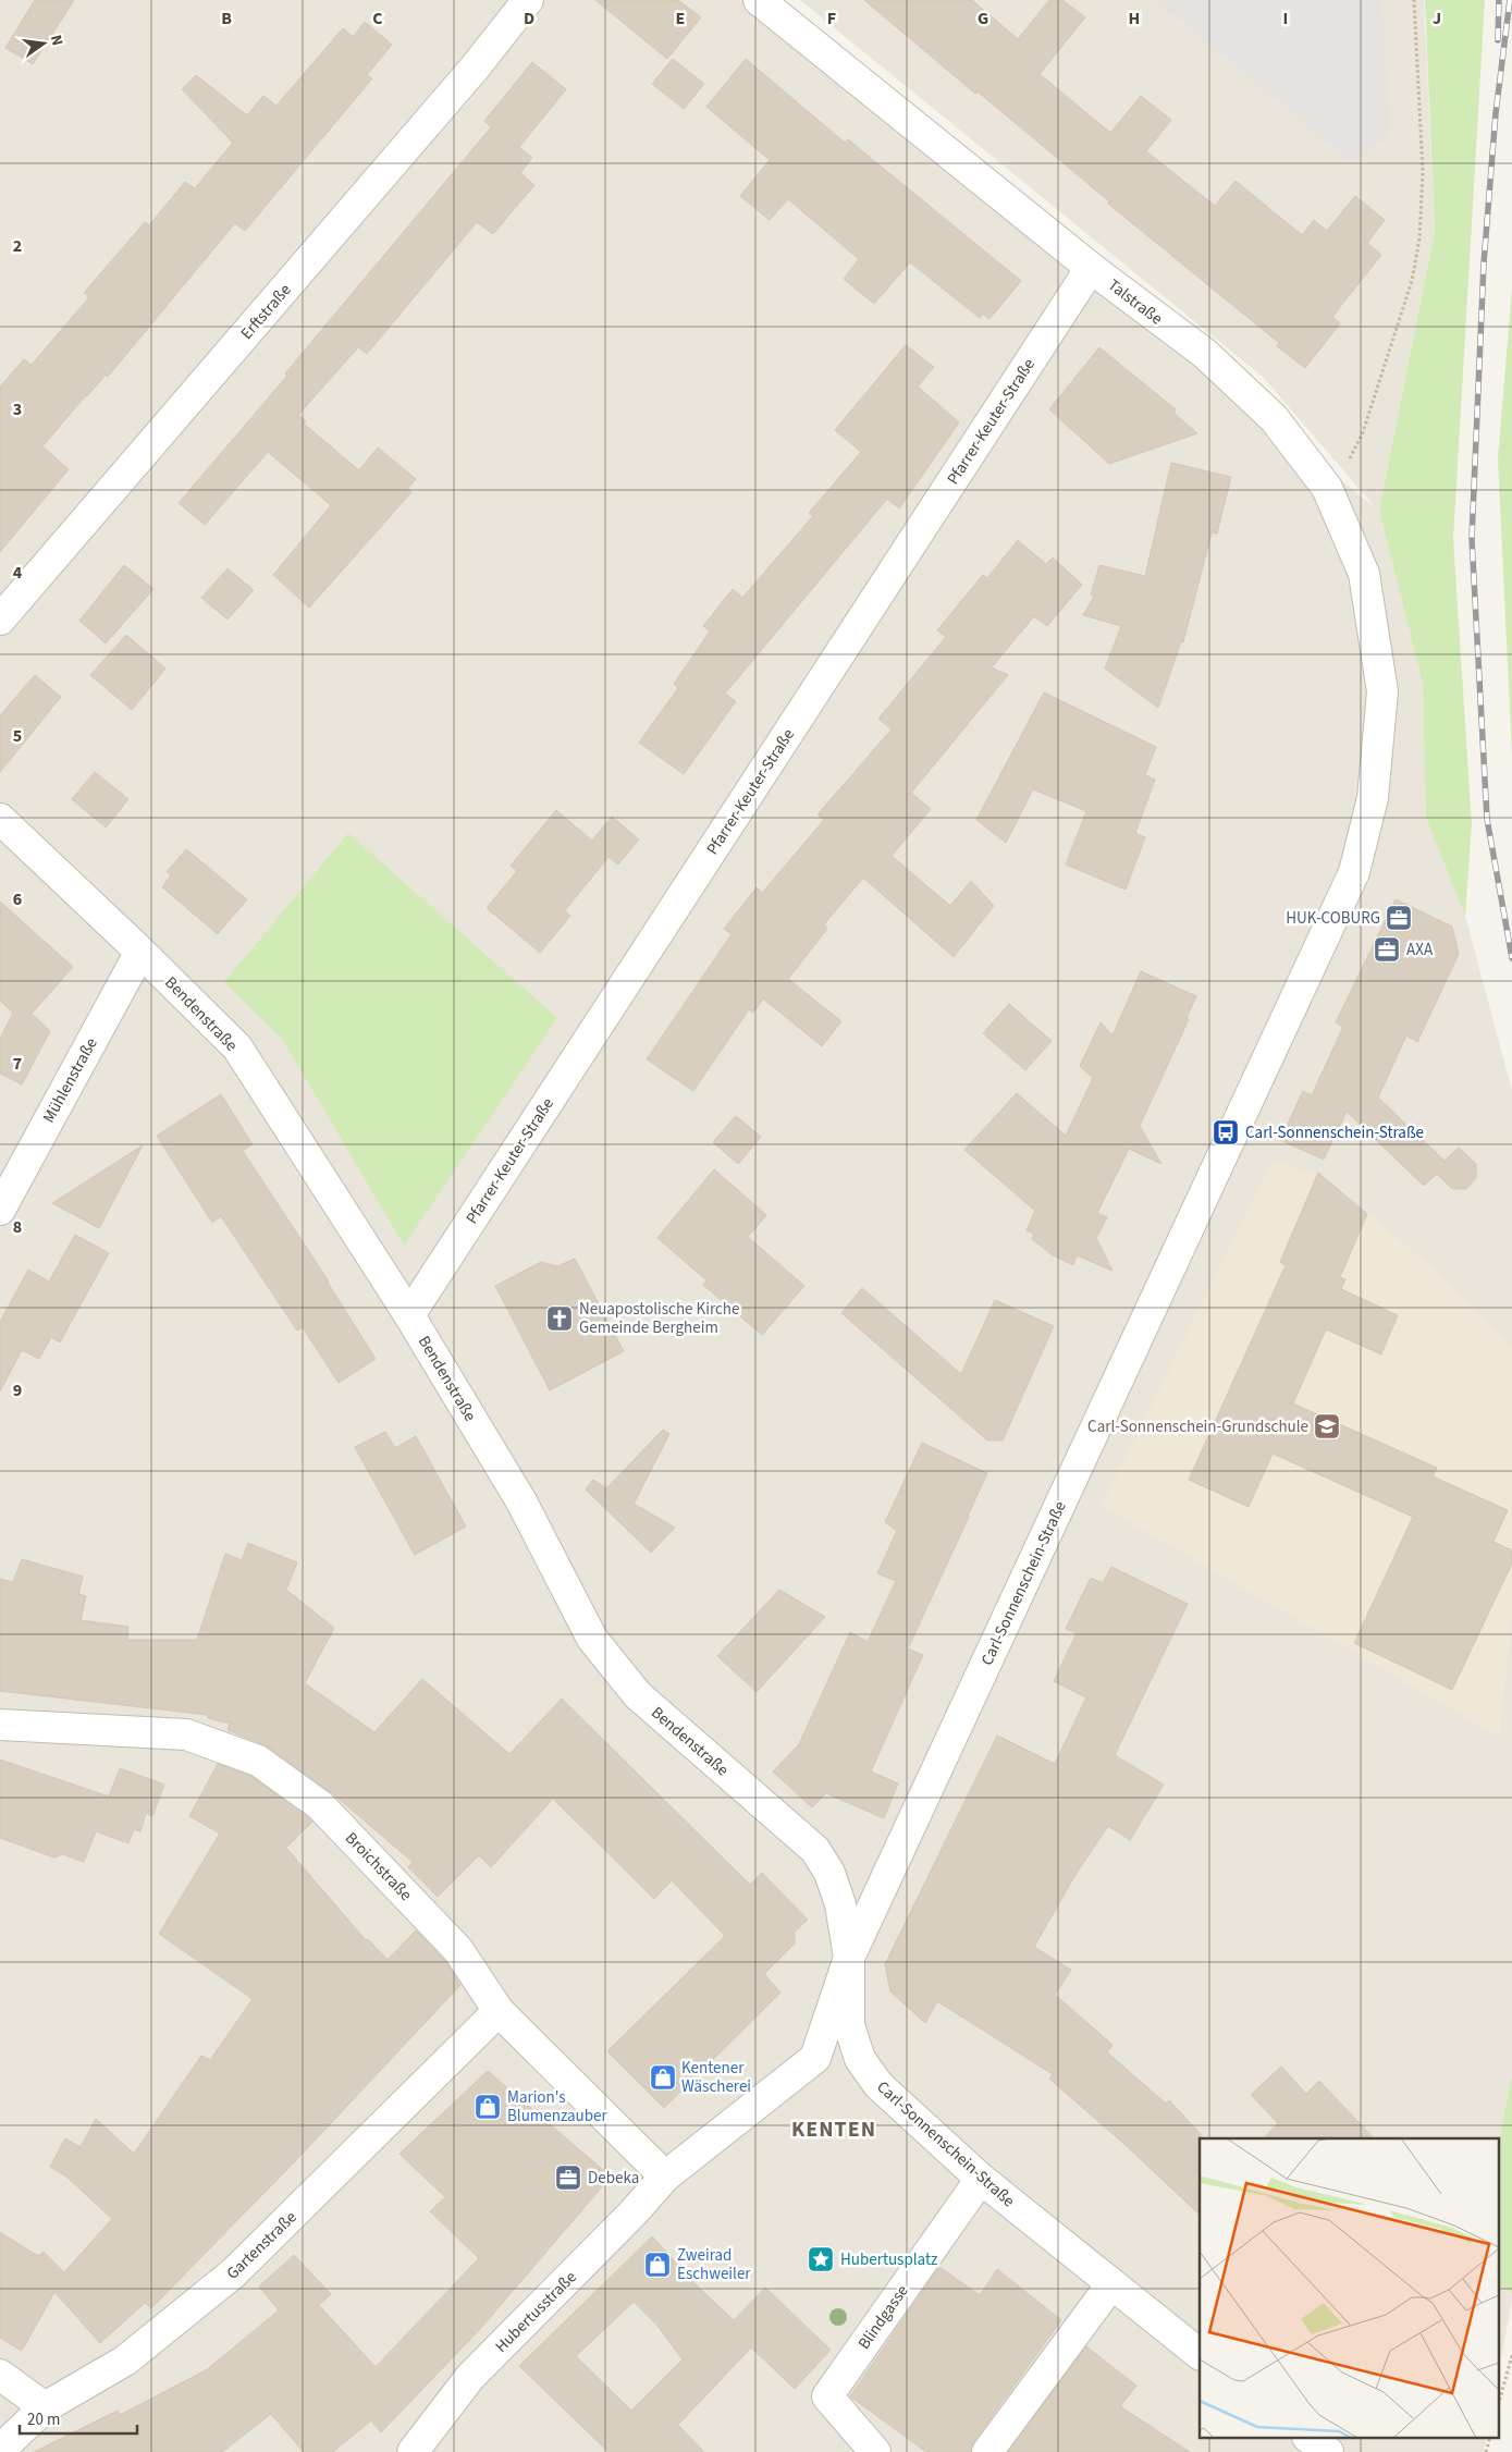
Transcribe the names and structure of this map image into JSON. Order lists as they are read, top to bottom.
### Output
{
  "streets": {
    "street": [
      "Talstraße",
      "Erftstraße",
      "Pfarrer-Keuter-Straße",
      "Bendenstraße",
      "Mühlenstraße",
      "Carl-Sonnenschein-Straße",
      "Broichstraße",
      "Gartenstraße",
      "Hubertusstraße",
      "Blindgasse"
    ]
  },
  "crossings": [
    ["Talstraße", "Pfarrer-Keuter-Straße"],
    ["Talstraße", "Carl-Sonnenschein-Straße"],
    ["Pfarrer-Keuter-Straße", "Bendenstraße"],
    ["Bendenstraße", "Mühlenstraße"],
    ["Bendenstraße", "Carl-Sonnenschein-Straße"],
    ["Carl-Sonnenschein-Straße", "Blindgasse"],
    ["Broichstraße", "Gartenstraße"],
    ["Broichstraße", "Hubertusstraße"]
  ],
  "districts": ["KENTEN"],
  "places": {
    "office": ["HUK-COBURG", "AXA", "Debeka"],
    "bus stop": ["Carl-Sonnenschein-Straße"],
    "church": ["Neuapostolische Kirche Gemeinde Bergheim"],
    "school or university": ["Carl-Sonnenschein-Grundschule"],
    "shop": ["Kentener Wäscherei", "Marion's Blumenzauber", "Zweirad Eschweiler"],
    "place": ["Hubertusplatz"]
  },
  "scale_bar": "20 m",
  "north": "right",
  "grid": {
    "columns": [
      "B",
      "C",
      "D",
      "E",
      "F",
      "G",
      "H",
      "I",
      "J"
    ],
    "rows": [
      "2",
      "3",
      "4",
      "5",
      "6",
      "7",
      "8",
      "9"
    ]
  }
}
